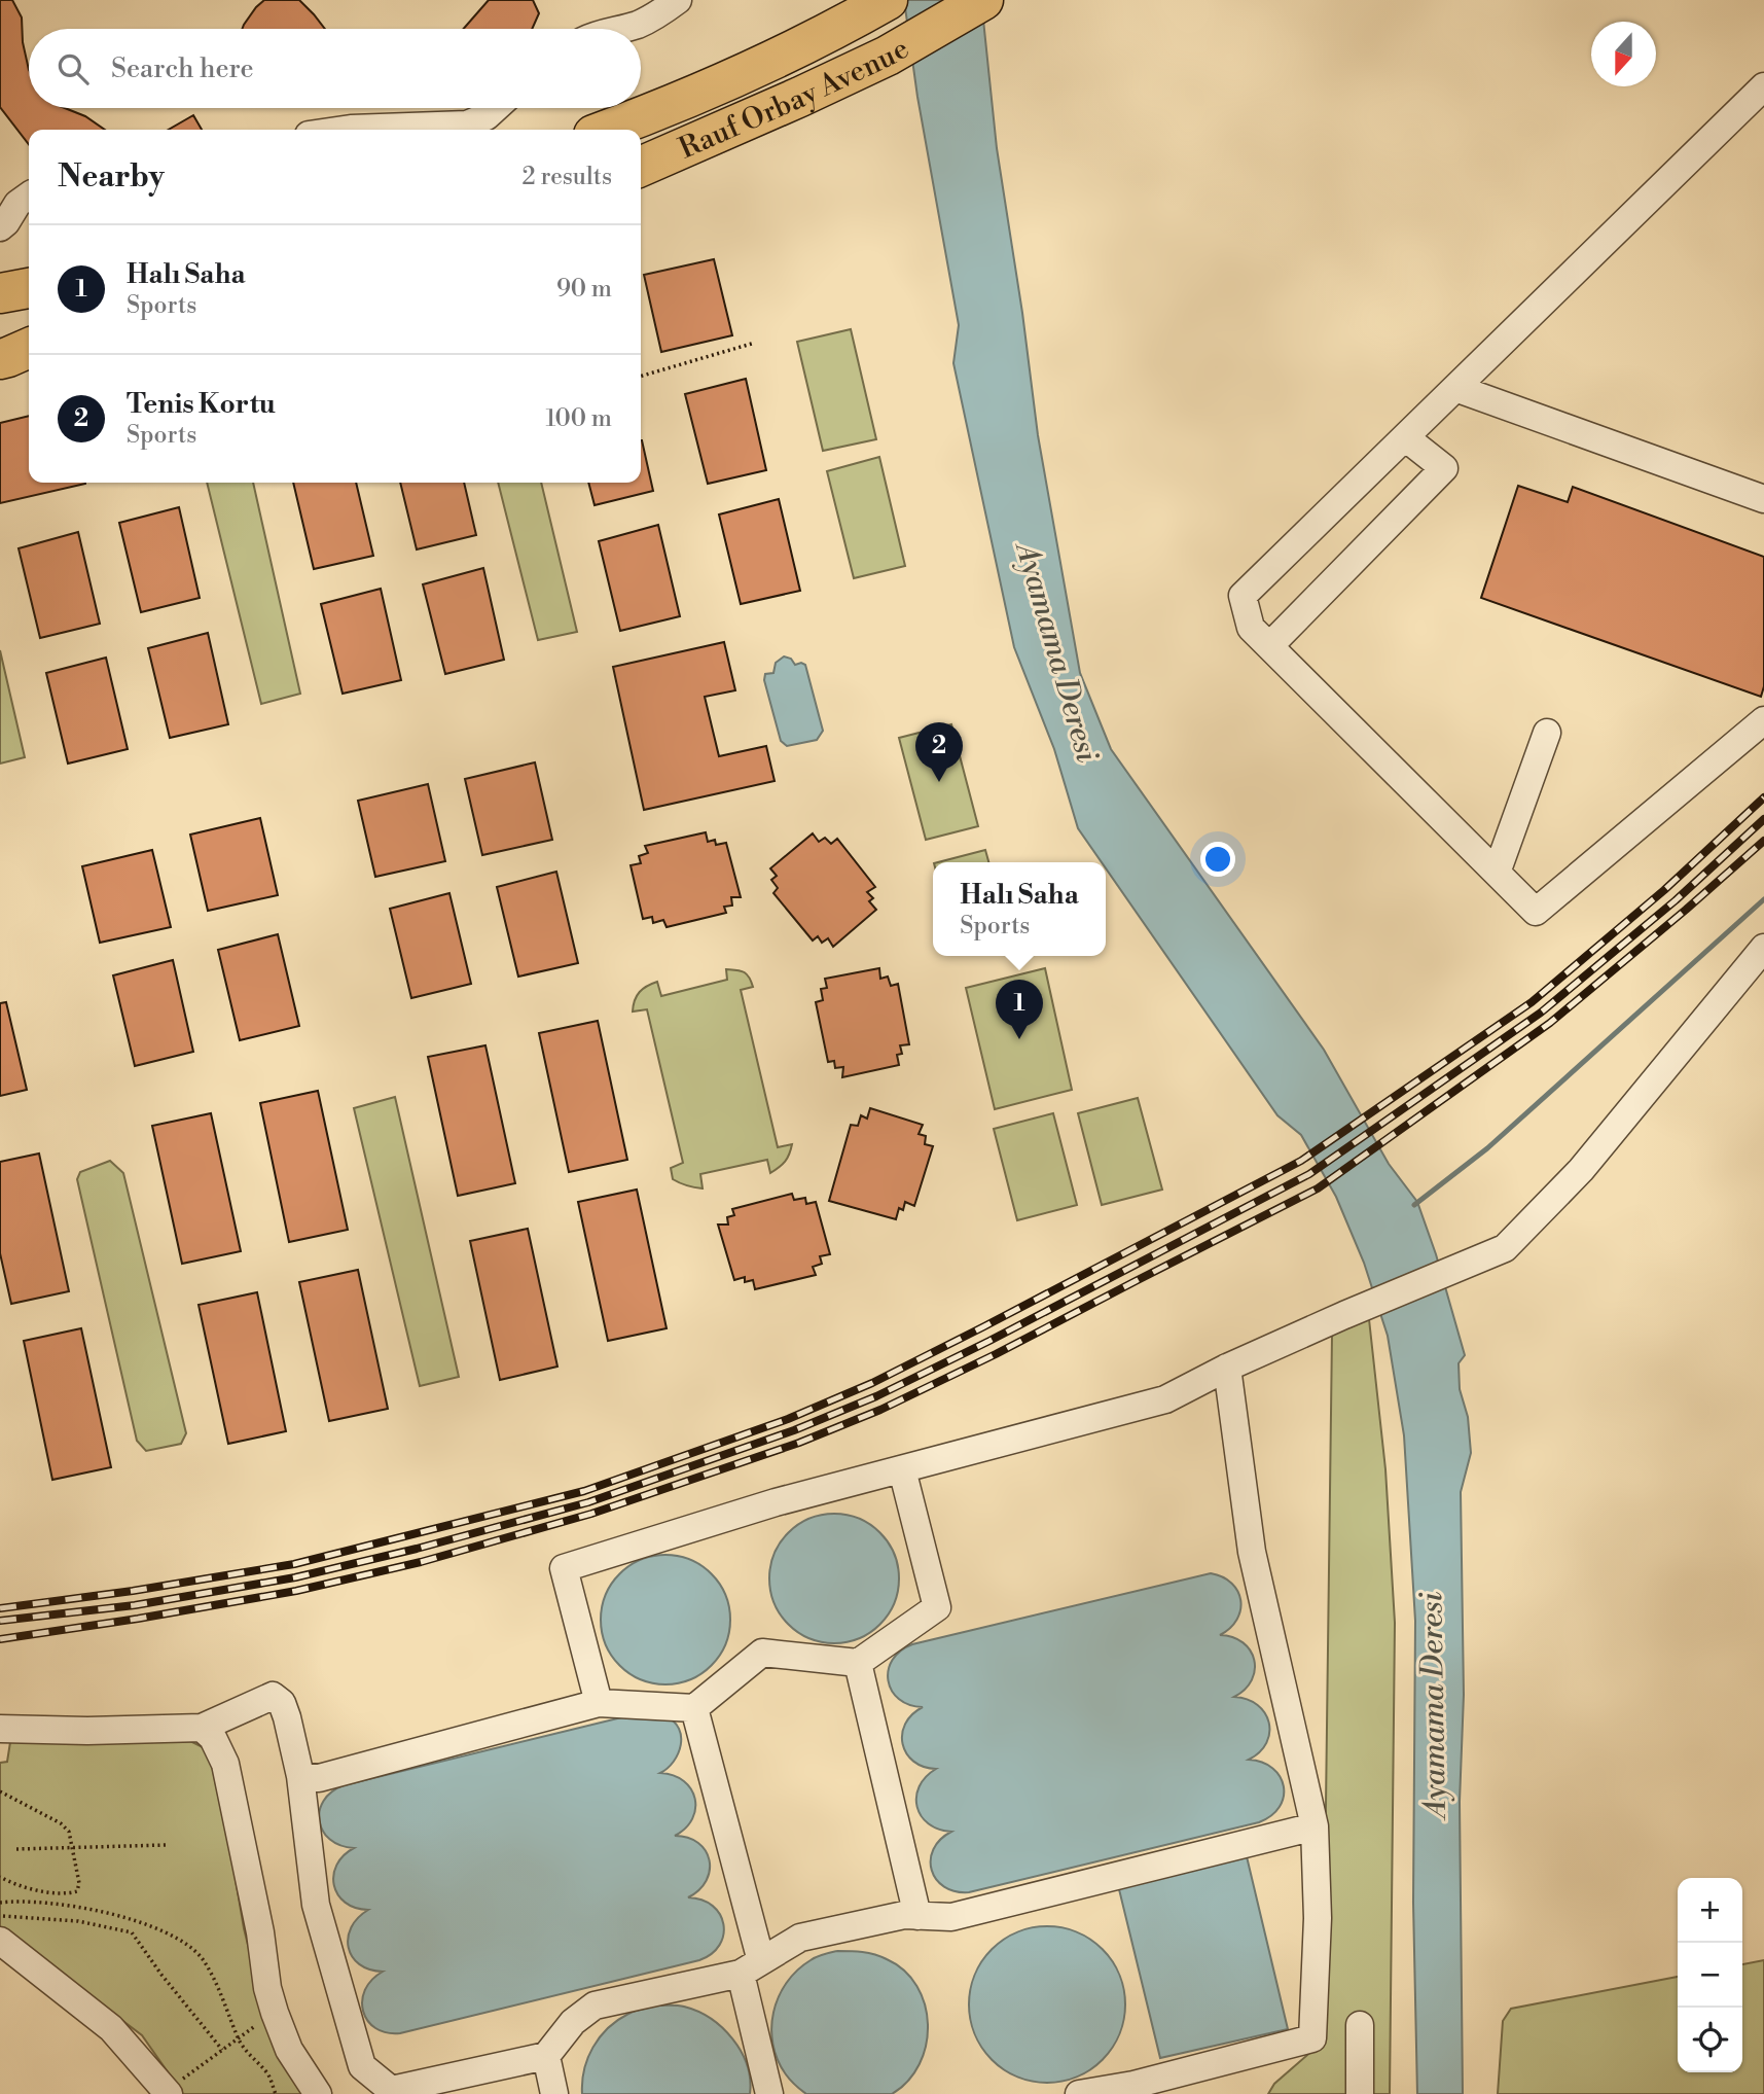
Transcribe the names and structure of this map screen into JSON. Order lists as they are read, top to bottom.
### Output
{
  "streets": {
    "highway": ["Rauf Orbay Avenue"]
  },
  "water": ["Ayamama Deresi"],
  "north": "bottom",
  "page": {
    "search": "Search here",
    "heading": ["Nearby", "2 results"],
    "list": [
      {
        "mark": "1",
        "name": "Halı Saha",
        "note": "Sports",
        "value": "90 m"
      },
      {
        "mark": "2",
        "name": "Tenis Kortu",
        "note": "Sports",
        "value": "100 m"
      }
    ],
    "pins": ["2", "1"],
    "popup": ["Halı Saha", "Sports"],
    "map_buttons": ["+", "−"]
  }
}
